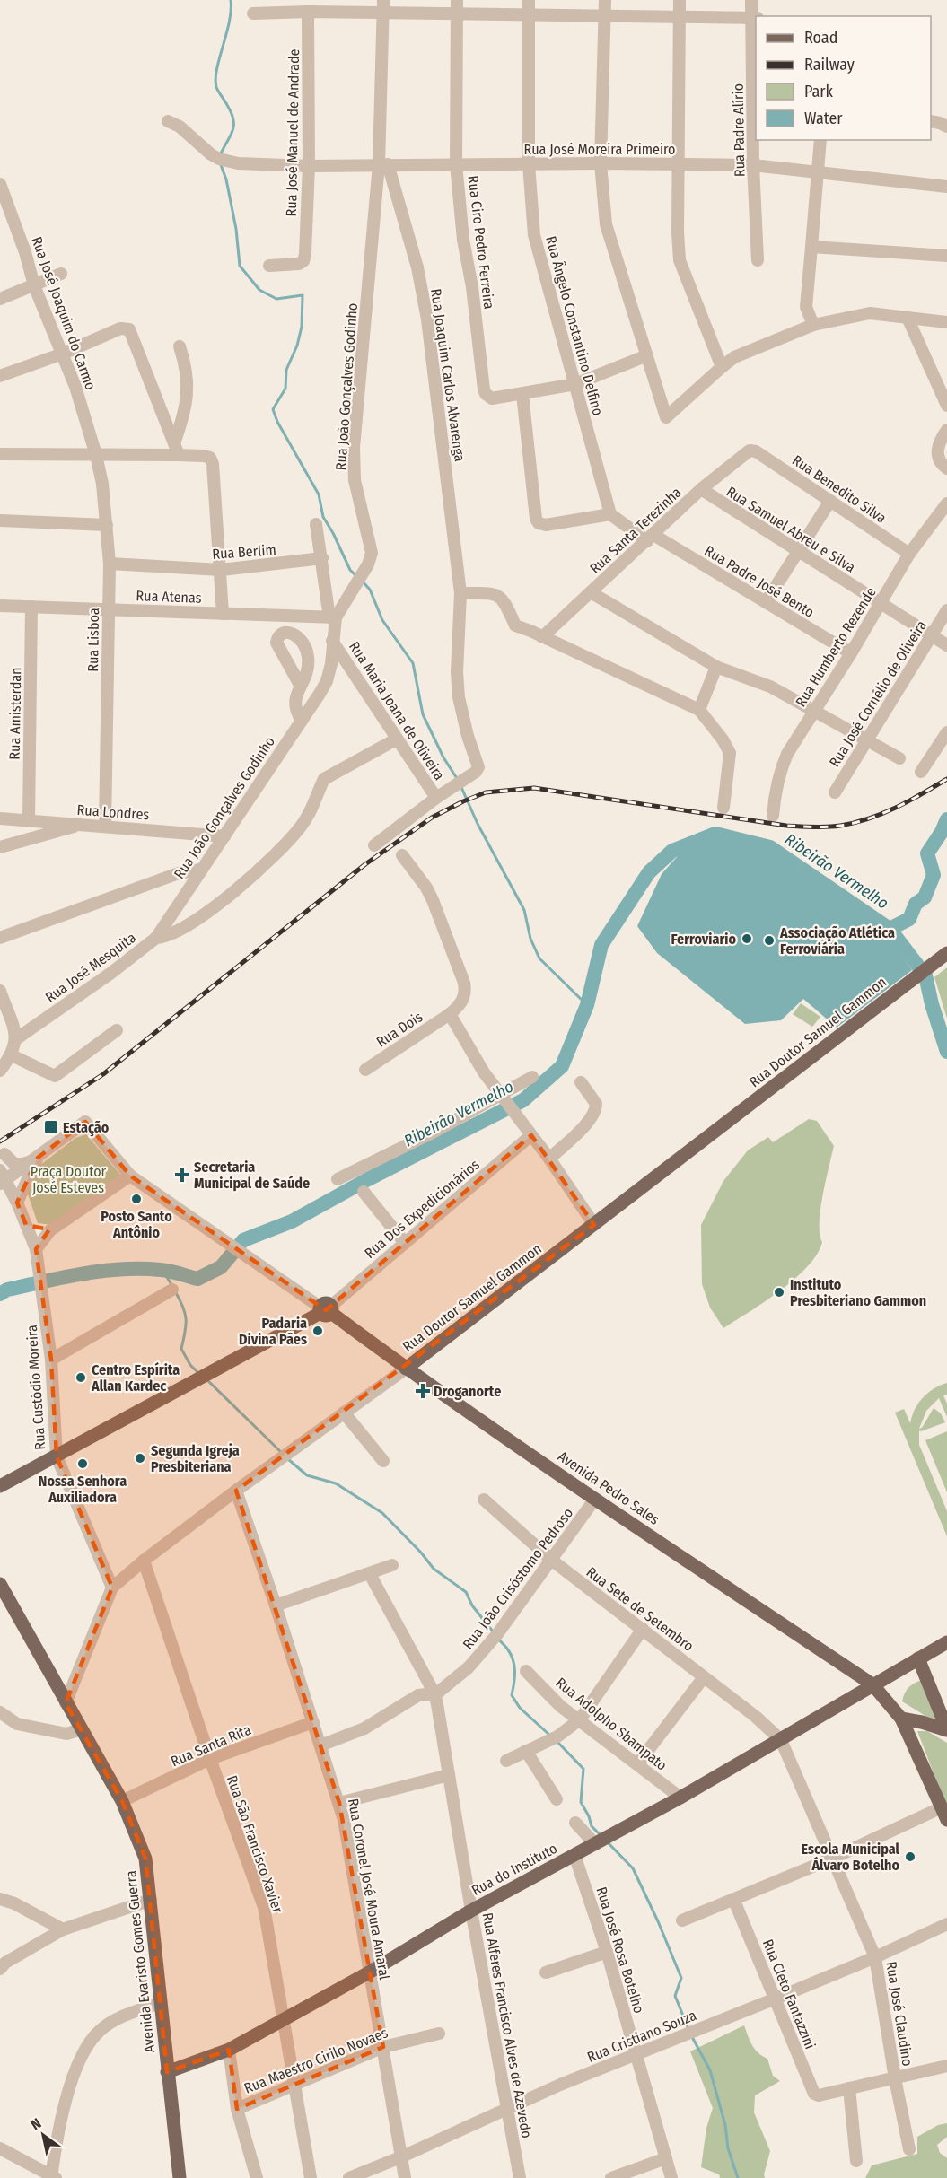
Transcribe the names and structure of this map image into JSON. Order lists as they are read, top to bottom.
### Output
{
  "streets": {
    "main road": [
      "Rua Doutor Samuel Gammon",
      "Avenida Pedro Sales",
      "Rua do Instituto",
      "Avenida Evaristo Gomes Guerra"
    ],
    "street": [
      "Rua Padre Alírio",
      "Rua José Manuel de Andrade",
      "Rua José Moreira Primeiro",
      "Rua Ciro Pedro Ferreira",
      "Rua José Joaquim do Carmo",
      "Rua Ângelo Constantino Delfino",
      "Rua Joaquim Carlos Alvarenga",
      "Rua João Gonçalves Godinho",
      "Rua Benedito Silva",
      "Rua Samuel Abreu e Silva",
      "Rua Santa Terezinha",
      "Rua Berlim",
      "Rua Padre José Bento",
      "Rua Atenas",
      "Rua Lisboa",
      "Rua Humberto Rezende",
      "Rua José Cornélio de Oliveira",
      "Rua Maria Joana de Oliveira",
      "Rua Amisterdan",
      "Rua Londres",
      "Rua José Mesquita",
      "Rua Dois",
      "Rua Dos Expedicionários",
      "Rua Custódio Moreira",
      "Rua João Crisóstomo Pedroso",
      "Rua Sete de Setembro",
      "Rua Adolpho Sbampato",
      "Rua Santa Rita",
      "Rua São Francisco Xavier",
      "Rua Coronel José Moura Amaral",
      "Rua José Rosa Botelho",
      "Rua Cleto Fantazzini",
      "Rua José Claudino",
      "Rua Alferes Francisco Alves de Azevedo",
      "Rua Cristiano Souza",
      "Rua Maestro Cirilo Novaes"
    ]
  },
  "crossings": [
    ["Rua Padre Alírio", "Rua José Moreira Primeiro"],
    ["Rua José Manuel de Andrade", "Rua José Moreira Primeiro"],
    ["Rua José Moreira Primeiro", "Rua Ciro Pedro Ferreira"],
    ["Rua José Moreira Primeiro", "Rua Ângelo Constantino Delfino"],
    ["Rua José Moreira Primeiro", "Rua Joaquim Carlos Alvarenga"],
    ["Rua José Moreira Primeiro", "Rua João Gonçalves Godinho"],
    ["Rua Ciro Pedro Ferreira", "Rua Ângelo Constantino Delfino"],
    ["Rua José Joaquim do Carmo", "Rua Lisboa"],
    ["Rua Joaquim Carlos Alvarenga", "Rua João Gonçalves Godinho"],
    ["Rua Joaquim Carlos Alvarenga", "Rua Maria Joana de Oliveira"],
    ["Rua João Gonçalves Godinho", "Rua Atenas"],
    ["Rua João Gonçalves Godinho", "Rua Maria Joana de Oliveira"],
    ["Rua João Gonçalves Godinho", "Rua Londres"],
    ["Rua João Gonçalves Godinho", "Rua José Mesquita"],
    ["Rua Benedito Silva", "Rua Santa Terezinha"],
    ["Rua Benedito Silva", "Rua Humberto Rezende"],
    ["Rua Samuel Abreu e Silva", "Rua Santa Terezinha"],
    ["Rua Samuel Abreu e Silva", "Rua Humberto Rezende"],
    ["Rua Samuel Abreu e Silva", "Rua José Cornélio de Oliveira"],
    ["Rua Santa Terezinha", "Rua Padre José Bento"],
    ["Rua Berlim", "Rua Lisboa"],
    ["Rua Padre José Bento", "Rua Humberto Rezende"],
    ["Rua Atenas", "Rua Lisboa"],
    ["Rua Atenas", "Rua Amisterdan"],
    ["Rua Lisboa", "Rua Londres"],
    ["Rua Maria Joana de Oliveira", "Rua José Mesquita"],
    ["Rua Amisterdan", "Rua Londres"],
    ["Rua Doutor Samuel Gammon", "Rua Custódio Moreira"],
    ["Rua Doutor Samuel Gammon", "Avenida Pedro Sales"],
    ["Rua Doutor Samuel Gammon", "Rua São Francisco Xavier"],
    ["Rua Doutor Samuel Gammon", "Rua Coronel José Moura Amaral"],
    ["Rua Doutor Samuel Gammon", "Avenida Evaristo Gomes Guerra"],
    ["Rua Dos Expedicionários", "Avenida Pedro Sales"],
    ["Avenida Pedro Sales", "Rua João Crisóstomo Pedroso"],
    ["Avenida Pedro Sales", "Rua do Instituto"],
    ["Rua João Crisóstomo Pedroso", "Rua Sete de Setembro"],
    ["Rua João Crisóstomo Pedroso", "Rua Coronel José Moura Amaral"],
    ["Rua João Crisóstomo Pedroso", "Rua Alferes Francisco Alves de Azevedo"],
    ["Rua Sete de Setembro", "Rua do Instituto"],
    ["Rua Sete de Setembro", "Rua José Claudino"],
    ["Rua Adolpho Sbampato", "Rua do Instituto"],
    ["Rua Santa Rita", "Rua São Francisco Xavier"],
    ["Rua Santa Rita", "Rua Coronel José Moura Amaral"],
    ["Rua Santa Rita", "Avenida Evaristo Gomes Guerra"],
    ["Rua São Francisco Xavier", "Rua do Instituto"],
    ["Rua São Francisco Xavier", "Rua Maestro Cirilo Novaes"],
    ["Rua do Instituto", "Rua Coronel José Moura Amaral"],
    ["Rua do Instituto", "Rua José Rosa Botelho"],
    ["Rua do Instituto", "Avenida Evaristo Gomes Guerra"],
    ["Rua do Instituto", "Rua José Claudino"],
    ["Rua do Instituto", "Rua Alferes Francisco Alves de Azevedo"],
    ["Rua Coronel José Moura Amaral", "Rua Cristiano Souza"],
    ["Rua Coronel José Moura Amaral", "Rua Maestro Cirilo Novaes"],
    ["Rua José Rosa Botelho", "Rua Cristiano Souza"],
    ["Rua Cleto Fantazzini", "Rua Cristiano Souza"],
    ["Rua José Claudino", "Rua Cristiano Souza"],
    ["Rua Alferes Francisco Alves de Azevedo", "Rua Cristiano Souza"]
  ],
  "water": ["Ribeirão Vermelho"],
  "parks": ["Praça Doutor José Esteves"],
  "places": {
    "other": [
      "Ferroviario",
      "Associação Atlética Ferroviária",
      "Posto Santo Antônio",
      "Instituto Presbiteriano Gammon",
      "Padaria Divina Pães",
      "Centro Espírita Allan Kardec",
      "Segunda Igreja Presbiteriana",
      "Nossa Senhora Auxiliadora",
      "Escola Municipal Álvaro Botelho"
    ],
    "transit": ["Estação"],
    "health": ["Secretaria Municipal de Saúde", "Droganorte"]
  },
  "legend": [
    "Road",
    "Railway",
    "Park",
    "Water"
  ],
  "north": "top left"
}
